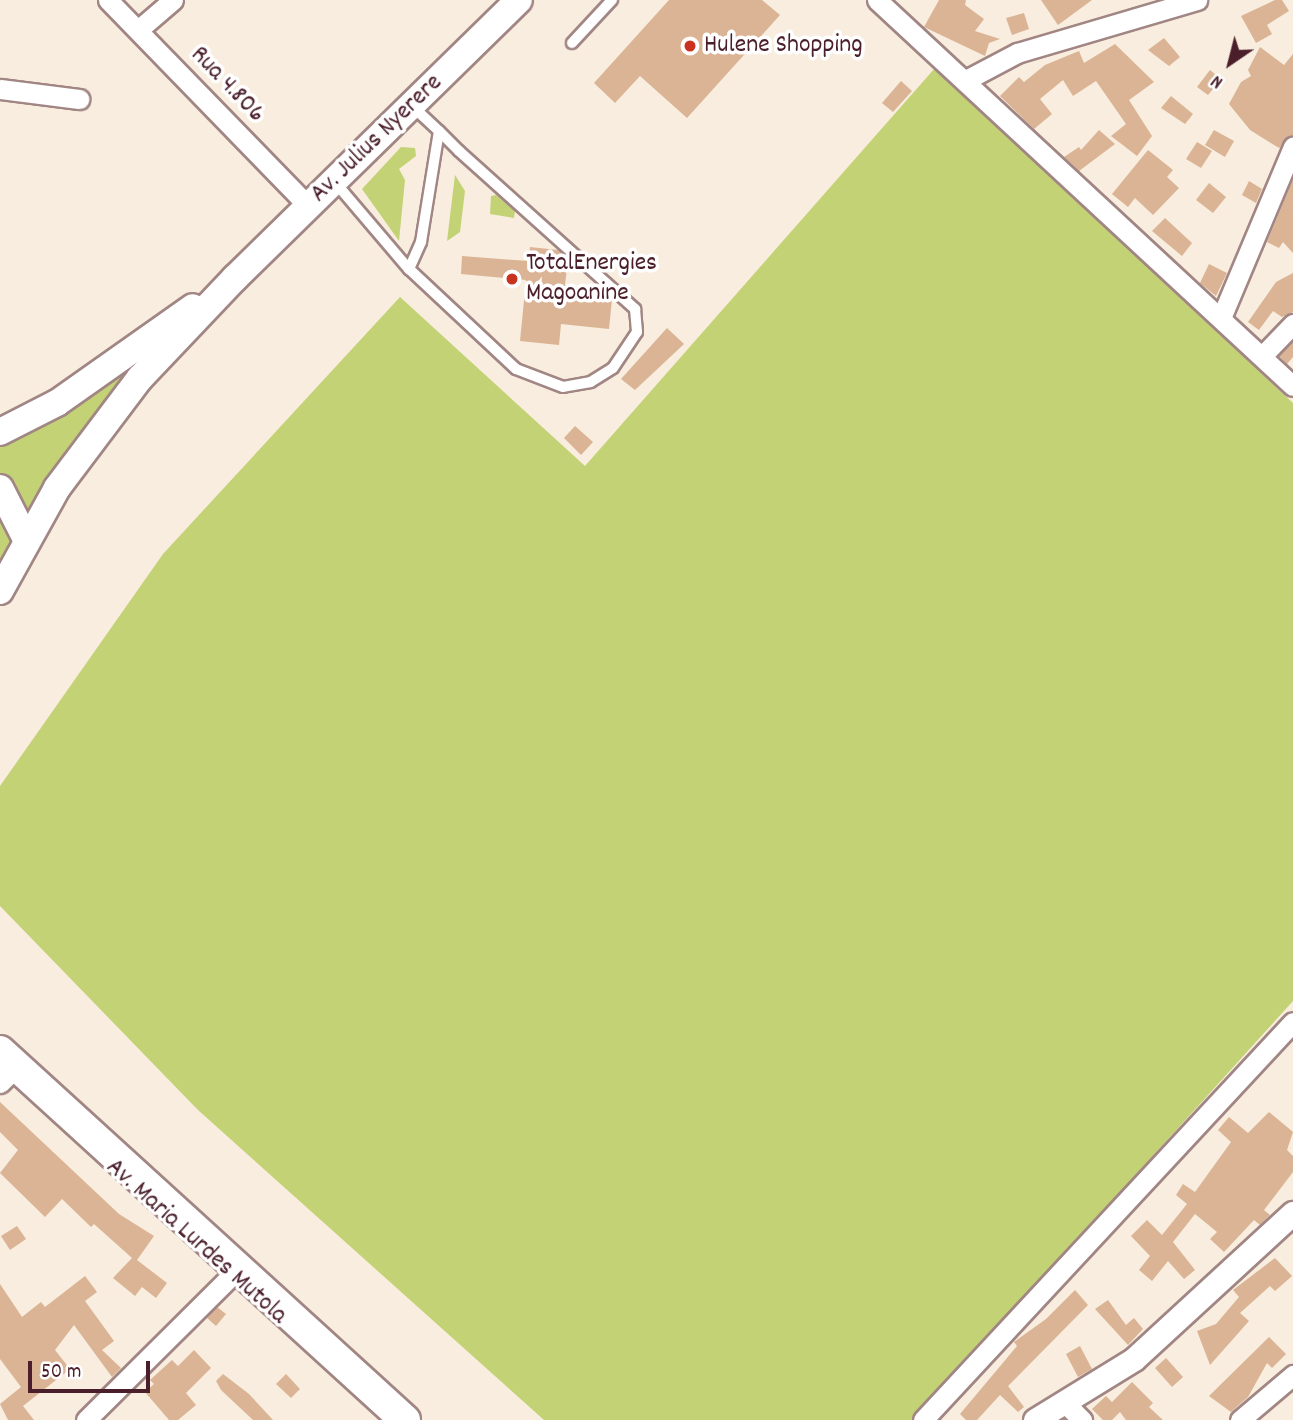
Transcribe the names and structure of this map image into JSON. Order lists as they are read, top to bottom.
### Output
{
  "streets": {
    "main road": ["Av. Julius Nyerere", "Av. Maria Lurdes Mutola"],
    "street": ["Rua 4.806"]
  },
  "crossings": [
    ["Rua 4.806", "Av. Julius Nyerere"]
  ],
  "places": ["Hulene Shopping", "TotalEnergies Magoanine"],
  "scale_bar": "50 m",
  "north": "bottom left"
}
